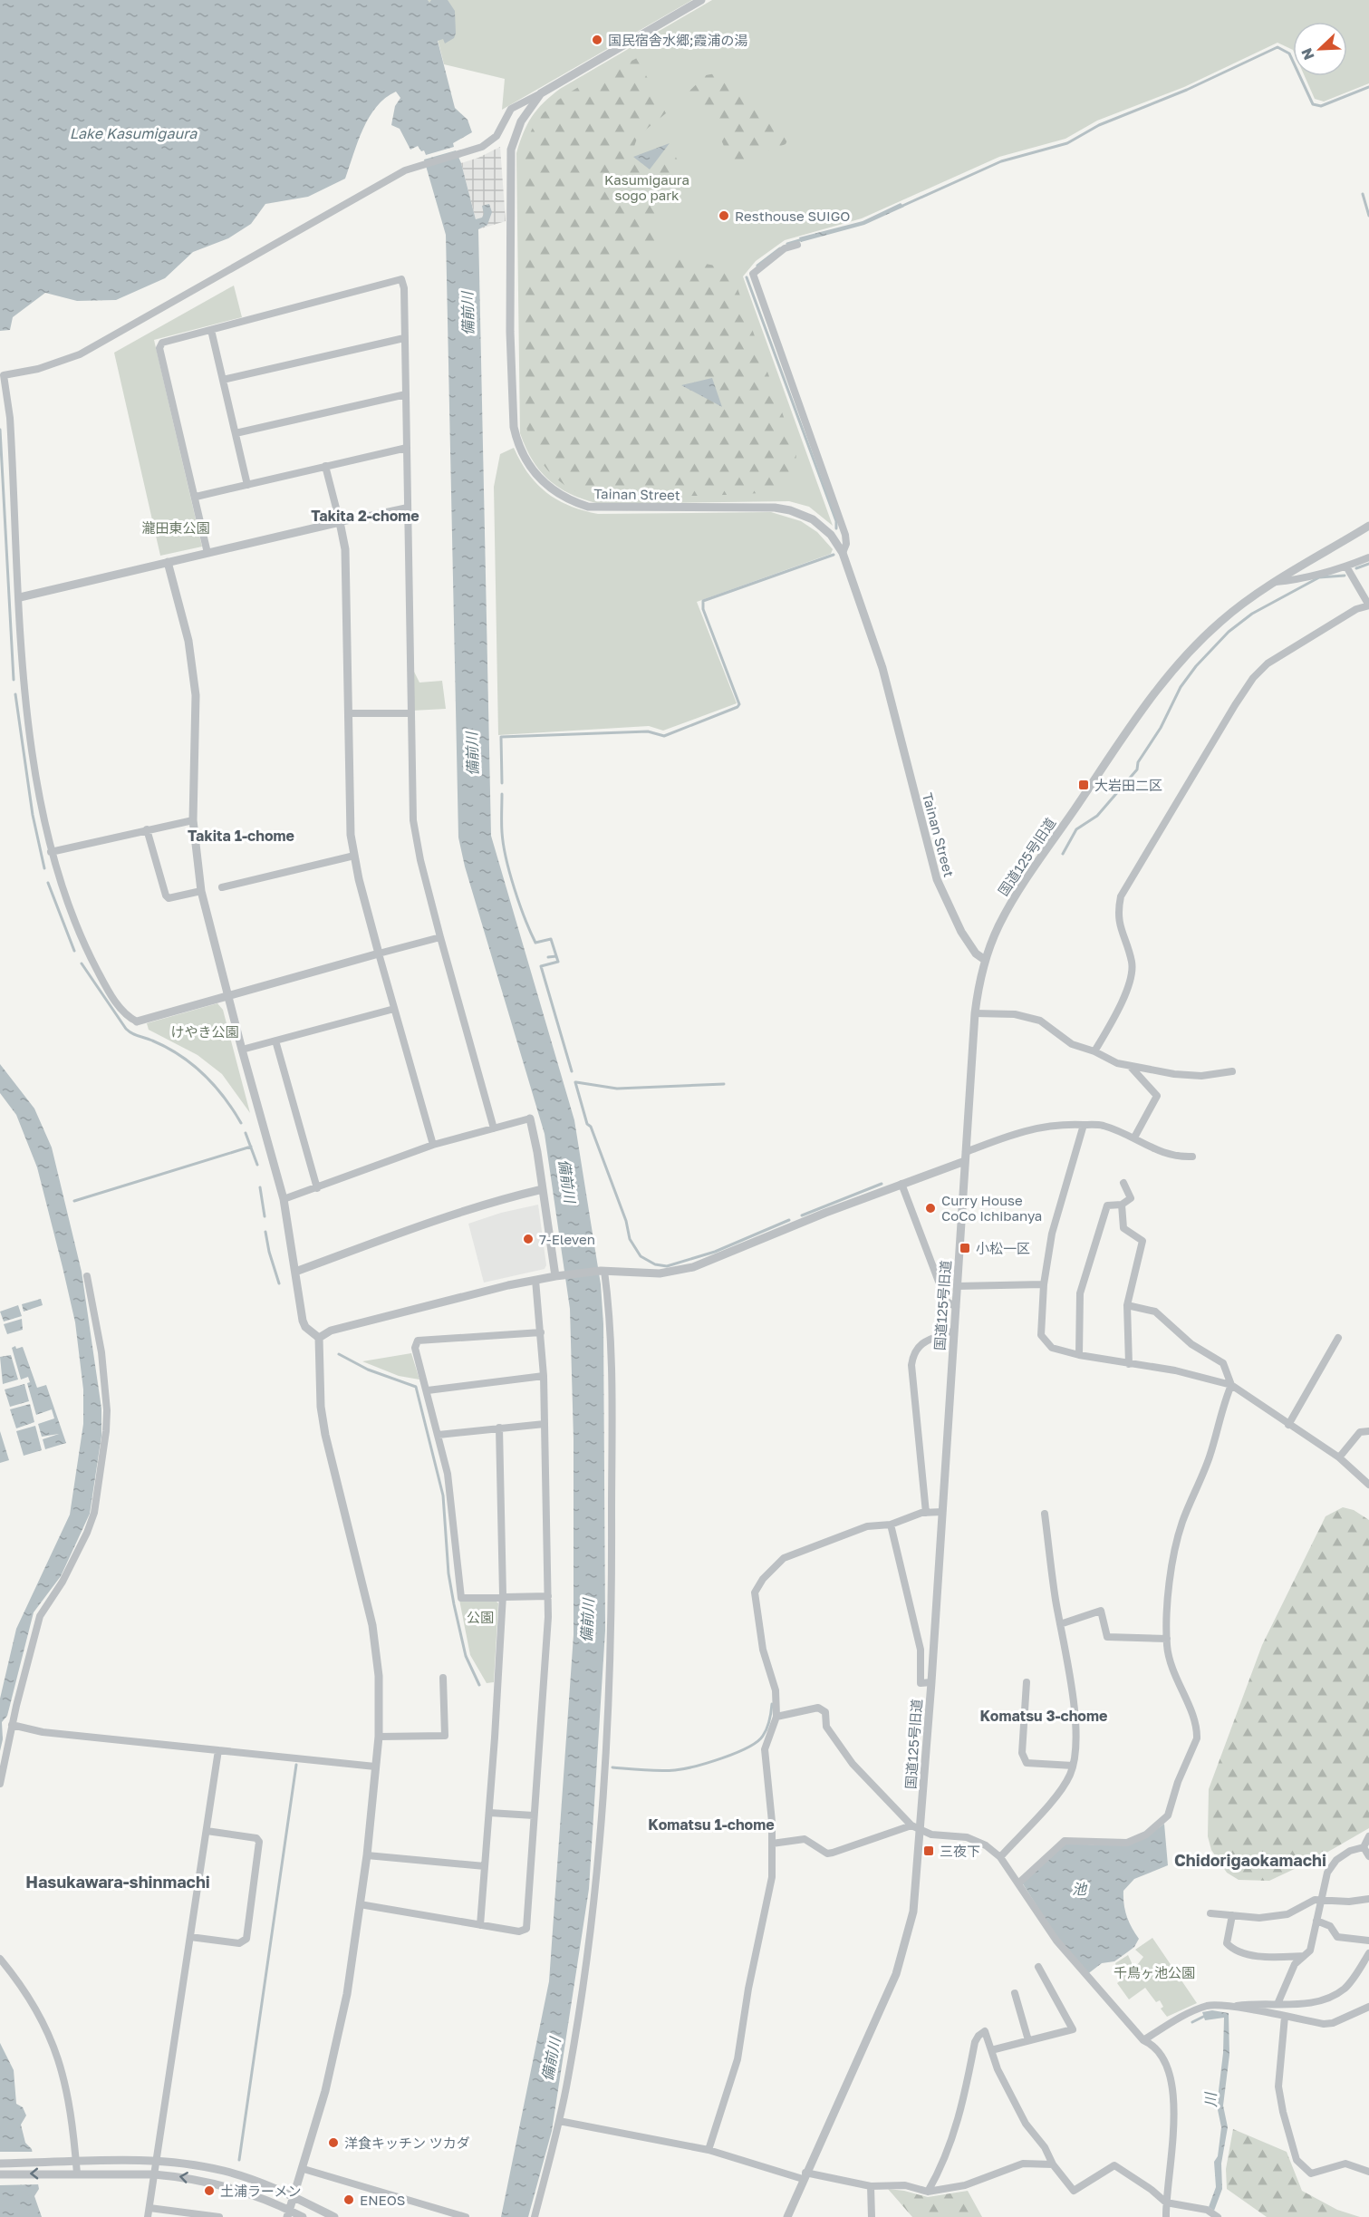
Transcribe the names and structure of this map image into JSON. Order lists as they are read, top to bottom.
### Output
{
  "streets": {
    "street": ["Tainan Street", "国道125号旧道"]
  },
  "crossings": [
    ["Tainan Street", "国道125号旧道"]
  ],
  "districts": [
    "Takita 2-chome",
    "Takita 1-chome",
    "Komatsu 3-chome",
    "Komatsu 1-chome",
    "Chidorigaokamachi",
    "Hasukawara-shinmachi"
  ],
  "water": [
    "Lake Kasumigaura",
    "備前川",
    "池",
    "川"
  ],
  "parks": [
    "Kasumigaura sogo park",
    "瀧田東公園",
    "けやき公園",
    "公園",
    "千鳥ヶ池公園"
  ],
  "places": {
    "other": [
      "国民宿舎水郷;霞浦の湯",
      "Resthouse SUIGO",
      "Curry House CoCo Ichibanya",
      "7-Eleven",
      "洋食キッチン ツカダ",
      "土浦ラーメン",
      "ENEOS"
    ],
    "transit": ["大岩田二区", "小松一区", "三夜下"]
  },
  "north": "bottom left"
}
